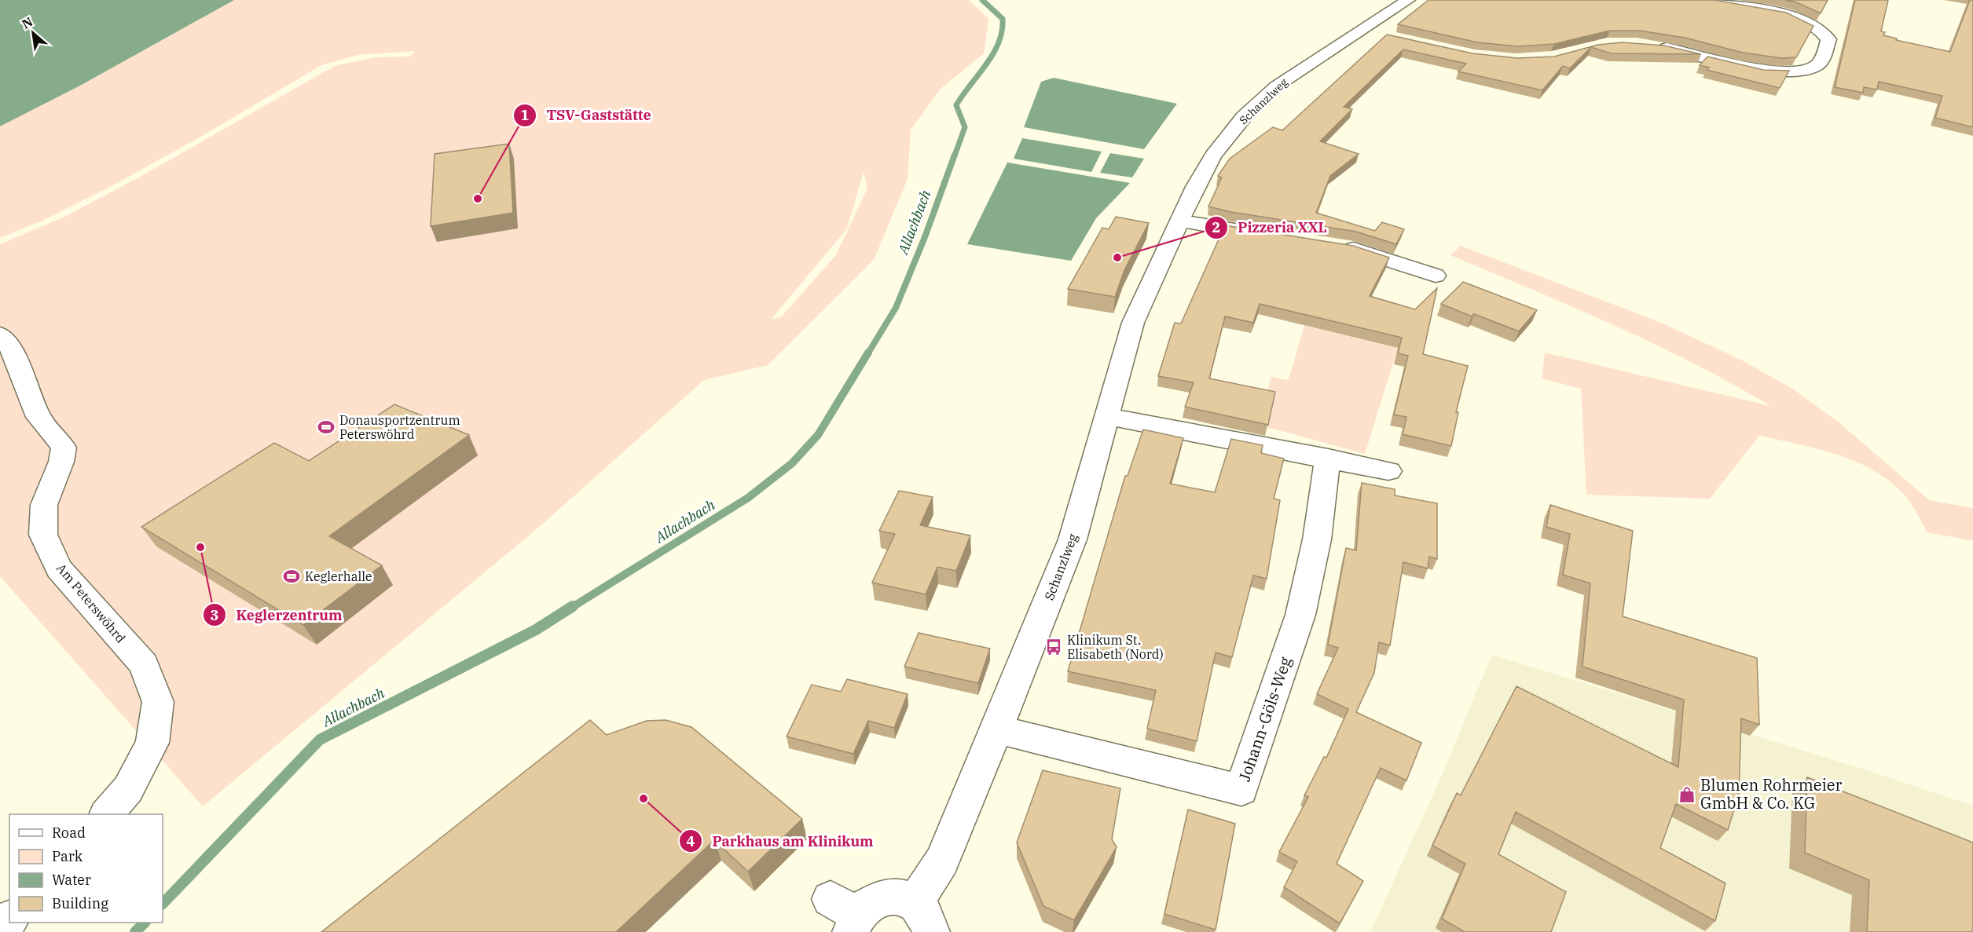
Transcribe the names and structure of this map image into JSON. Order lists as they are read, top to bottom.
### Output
{
  "streets": {
    "street": ["Schanzlweg", "Am Peterswöhrd", "Johann-Göls-Weg"]
  },
  "crossings": [
    ["Schanzlweg", "Johann-Göls-Weg"]
  ],
  "water": ["Allachbach"],
  "places": {
    "other": [
      "TSV-Gaststätte",
      "Pizzeria XXL",
      "Keglerzentrum",
      "Parkhaus am Klinikum"
    ],
    "sports": ["Donausportzentrum Peterswöhrd", "Keglerhalle"],
    "bus stop": ["Klinikum St. Elisabeth (Nord)"],
    "shop": ["Blumen Rohrmeier GmbH & Co. KG"]
  },
  "legend": [
    "Road",
    "Park",
    "Water",
    "Building"
  ],
  "north": "top left"
}
